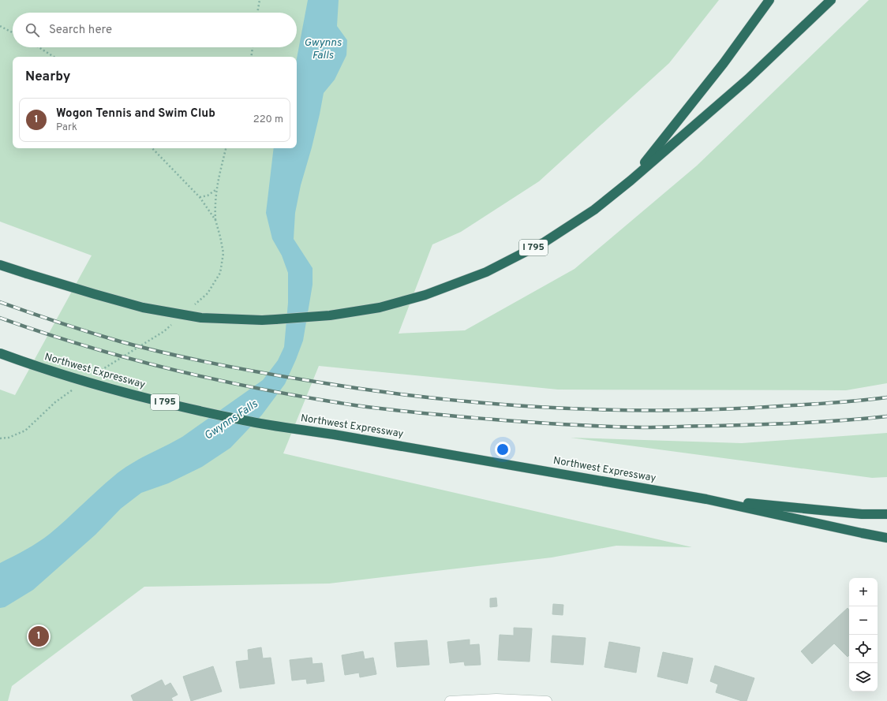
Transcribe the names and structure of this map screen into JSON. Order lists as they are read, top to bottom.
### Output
{
  "streets": {
    "highway": ["I 795", "Northwest Expressway"]
  },
  "water": ["Gwynns Falls"],
  "page": {
    "search": "Search here",
    "heading": "Nearby",
    "list": [
      {
        "mark": "1",
        "name": "Wogon Tennis and Swim Club",
        "note": "Park",
        "value": "220 m"
      }
    ],
    "map_buttons": ["+", "−"],
    "pins": "1"
  }
}
